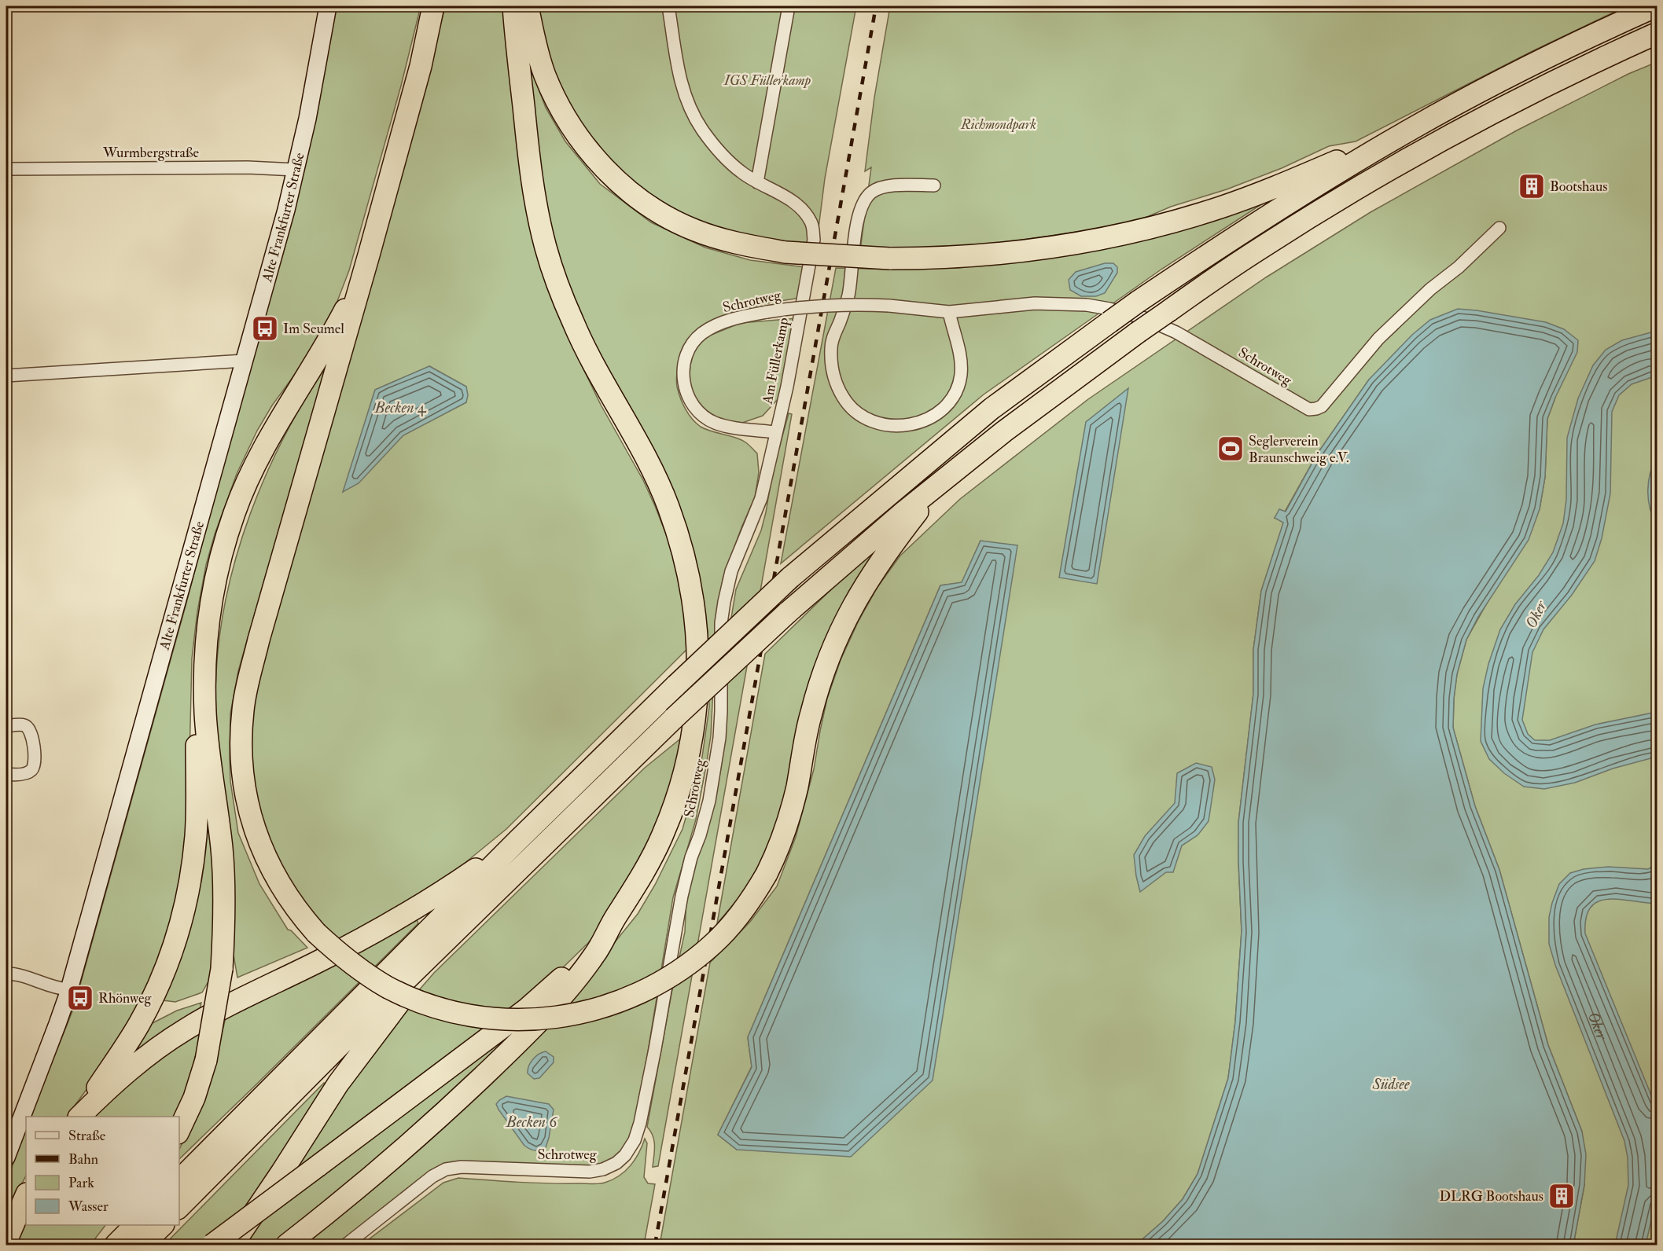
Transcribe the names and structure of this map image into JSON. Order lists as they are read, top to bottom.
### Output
{
  "streets": {
    "street": [
      "Wurmbergstraße",
      "Alte Frankfurter Straße",
      "Schrotweg",
      "Am Füllerkamp"
    ]
  },
  "crossings": [
    ["Wurmbergstraße", "Alte Frankfurter Straße"],
    ["Schrotweg", "Am Füllerkamp"]
  ],
  "water": [
    "Becken 4",
    "Oker",
    "Südsee",
    "Becken 6"
  ],
  "parks": ["IGS Füllerkamp", "Richmondpark"],
  "places": {
    "building": ["Bootshaus", "DLRG Bootshaus"],
    "bus stop": ["Im Seumel", "Rhönweg"],
    "sports": ["Seglerverein Braunschweig e.V."]
  },
  "legend": [
    "Straße",
    "Bahn",
    "Park",
    "Wasser"
  ]
}
